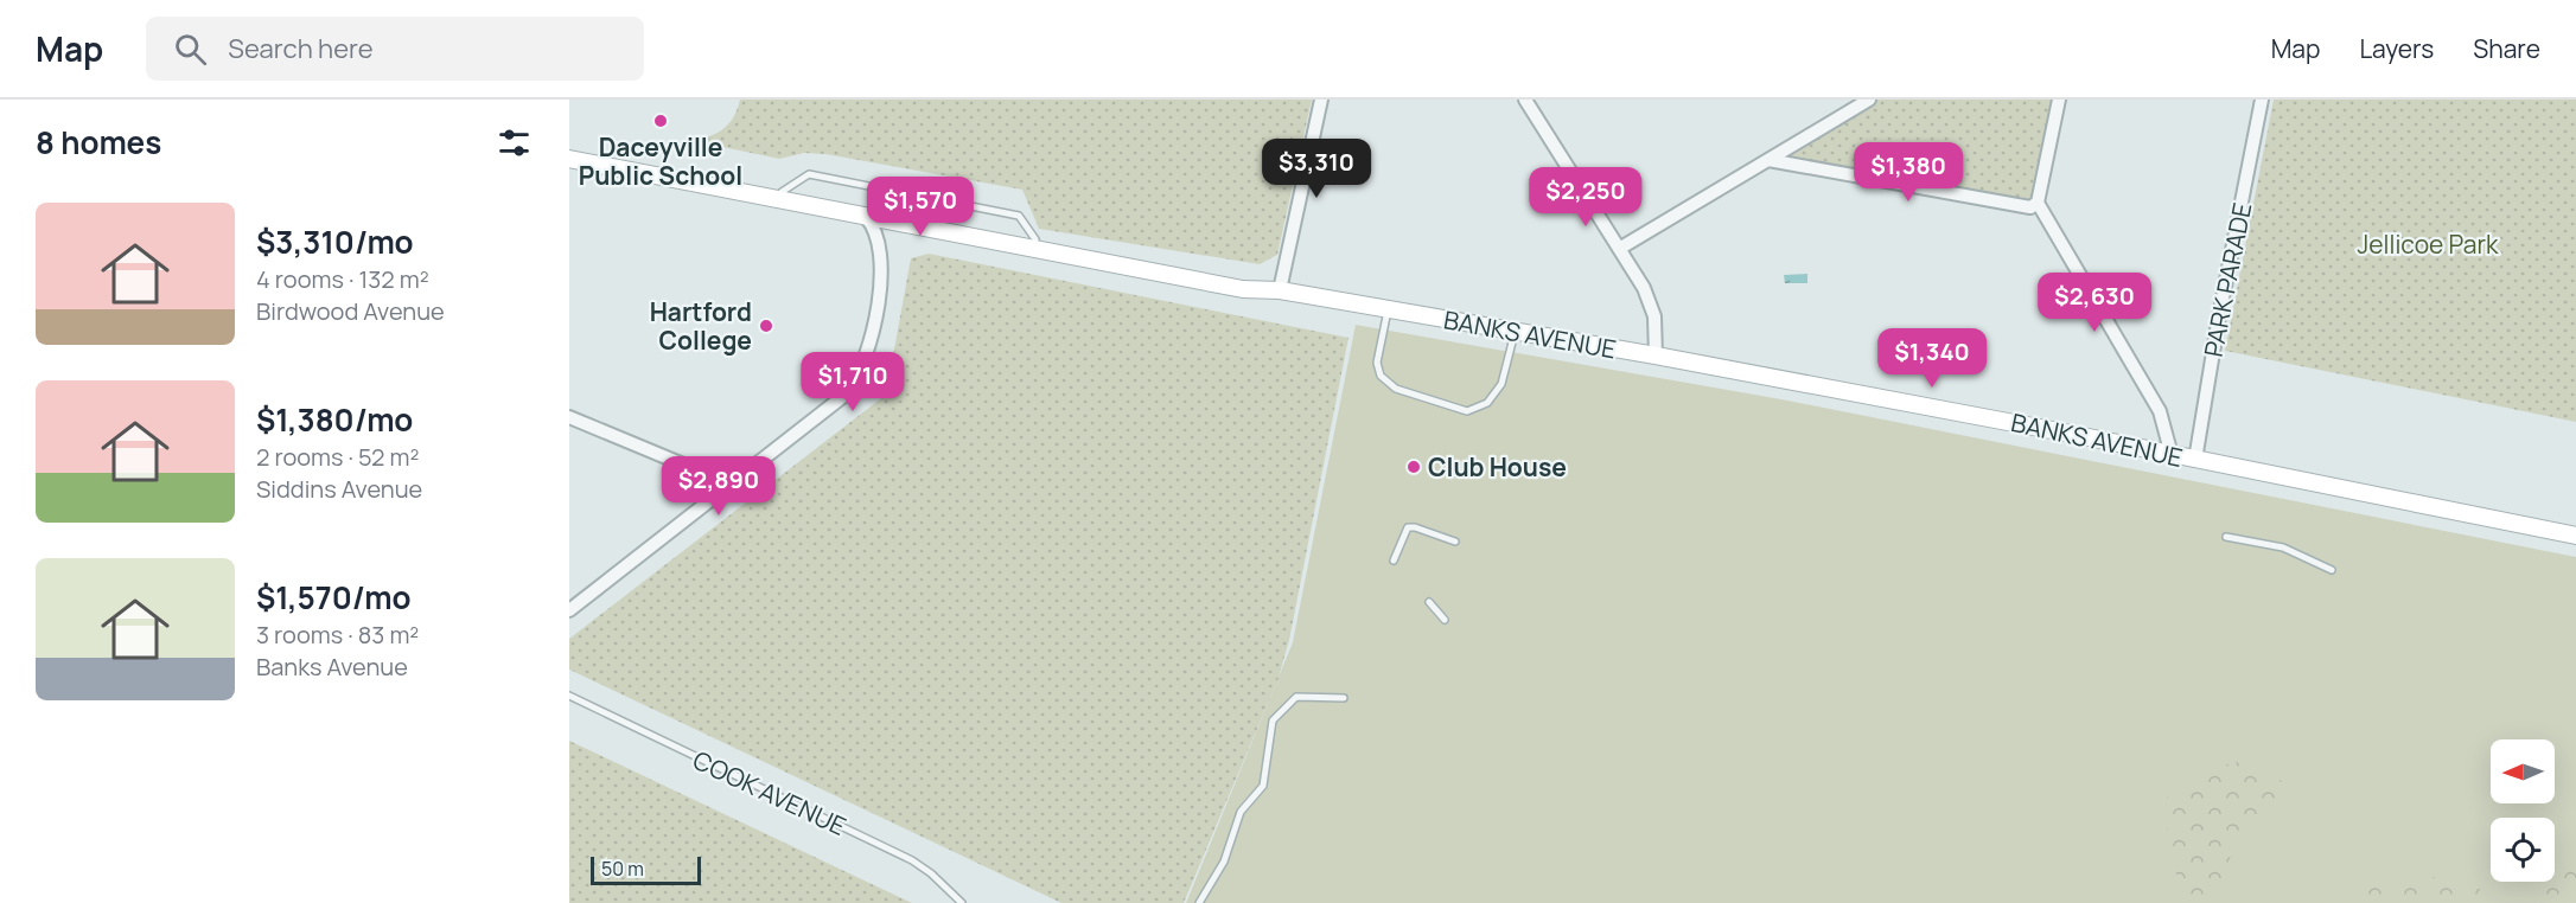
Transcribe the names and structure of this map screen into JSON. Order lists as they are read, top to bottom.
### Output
{
  "streets": {
    "street": ["PARK PARADE", "BANKS AVENUE"],
    "lane": ["COOK AVENUE"]
  },
  "crossings": [
    ["PARK PARADE", "BANKS AVENUE"]
  ],
  "parks": ["Jellicoe Park"],
  "places": ["Daceyville Public School", "Hartford College", "Club House"],
  "scale_bar": "50 m",
  "north": "left",
  "page": {
    "header": "Map",
    "search": "Search here",
    "nav": ["Map", "Layers", "Share"],
    "heading": "8 homes",
    "price": [
      "$3,310",
      "$1,380",
      "$2,250",
      "$1,570",
      "$2,630",
      "$1,340",
      "$1,710",
      "$2,890"
    ],
    "list": [
      {
        "name": "$3,310/mo",
        "note": "4 rooms · 132 m² · Birdwood Avenue"
      },
      {
        "name": "$1,380/mo",
        "note": "2 rooms · 52 m² · Siddins Avenue"
      },
      {
        "name": "$1,570/mo",
        "note": "3 rooms · 83 m² · Banks Avenue"
      }
    ],
    "scale": "50 m"
  }
}
